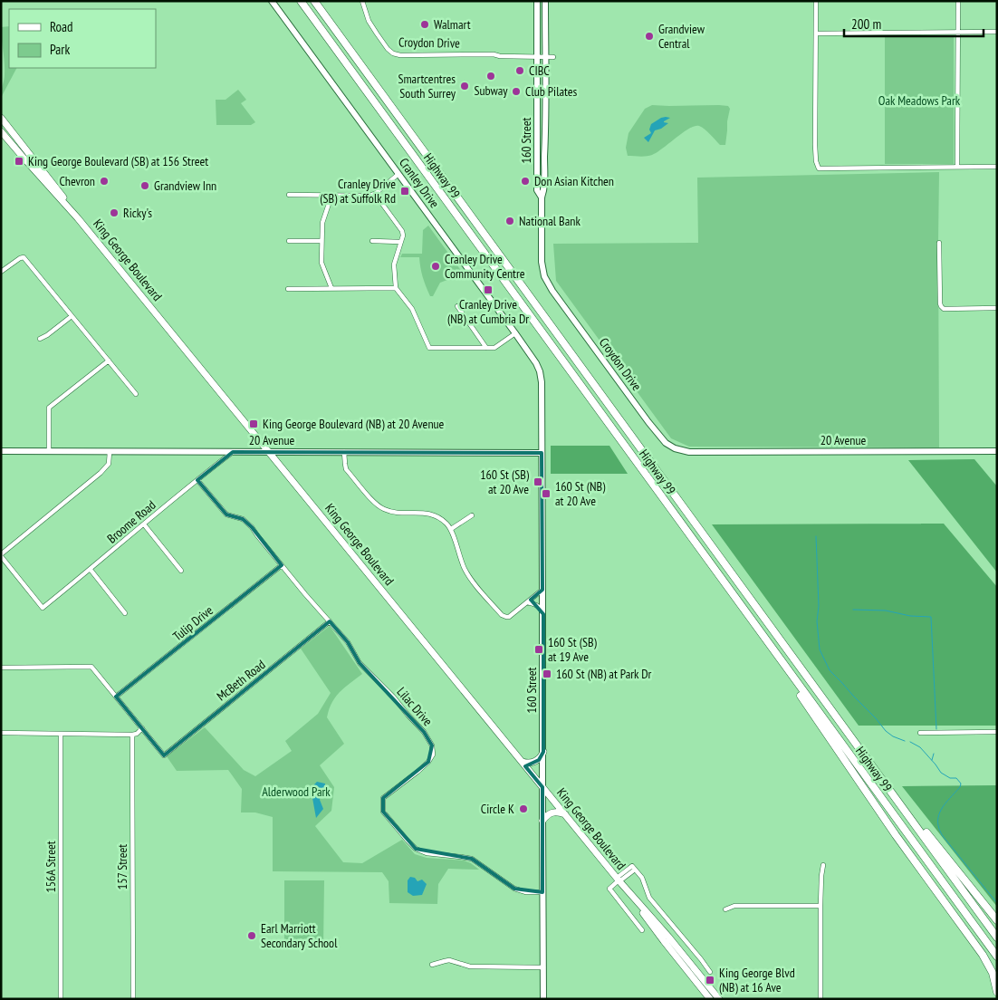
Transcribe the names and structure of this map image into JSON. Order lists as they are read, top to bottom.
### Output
{
  "streets": {
    "highway": ["Highway 99"],
    "main road": ["King George Boulevard"],
    "street": [
      "Croydon Drive",
      "160 Street",
      "Cranley Drive",
      "20 Avenue",
      "Broome Road",
      "Tulip Drive",
      "McBeth Road",
      "Lilac Drive",
      "156A Street",
      "157 Street"
    ]
  },
  "crossings": [
    ["Croydon Drive", "160 Street"],
    ["Croydon Drive", "20 Avenue"],
    ["160 Street", "Cranley Drive"],
    ["160 Street", "King George Boulevard"],
    ["160 Street", "20 Avenue"],
    ["160 Street", "Lilac Drive"],
    ["King George Boulevard", "20 Avenue"],
    ["20 Avenue", "Broome Road"],
    ["Broome Road", "Lilac Drive"],
    ["Tulip Drive", "Lilac Drive"],
    ["McBeth Road", "Lilac Drive"]
  ],
  "parks": ["Oak Meadows Park", "Alderwood Park"],
  "places": {
    "other": [
      "Walmart",
      "Grandview Central",
      "CIBC",
      "Subway",
      "Smartcentres South Surrey",
      "Club Pilates",
      "Chevron",
      "Don Asian Kitchen",
      "Grandview Inn",
      "Ricky's",
      "National Bank",
      "Cranley Drive Community Centre",
      "Circle K",
      "Earl Marriott Secondary School"
    ],
    "transit": [
      "King George Boulevard (SB) at 156 Street",
      "Cranley Drive (SB) at Suffolk Rd",
      "Cranley Drive (NB) at Cumbria Dr",
      "King George Boulevard (NB) at 20 Avenue",
      "160 St (SB) at 20 Ave",
      "160 St (NB) at 20 Ave",
      "160 St (SB) at 19 Ave",
      "160 St (NB) at Park Dr",
      "King George Blvd (NB) at 16 Ave"
    ]
  },
  "legend": ["Road", "Park"],
  "scale_bar": "200 m"
}
